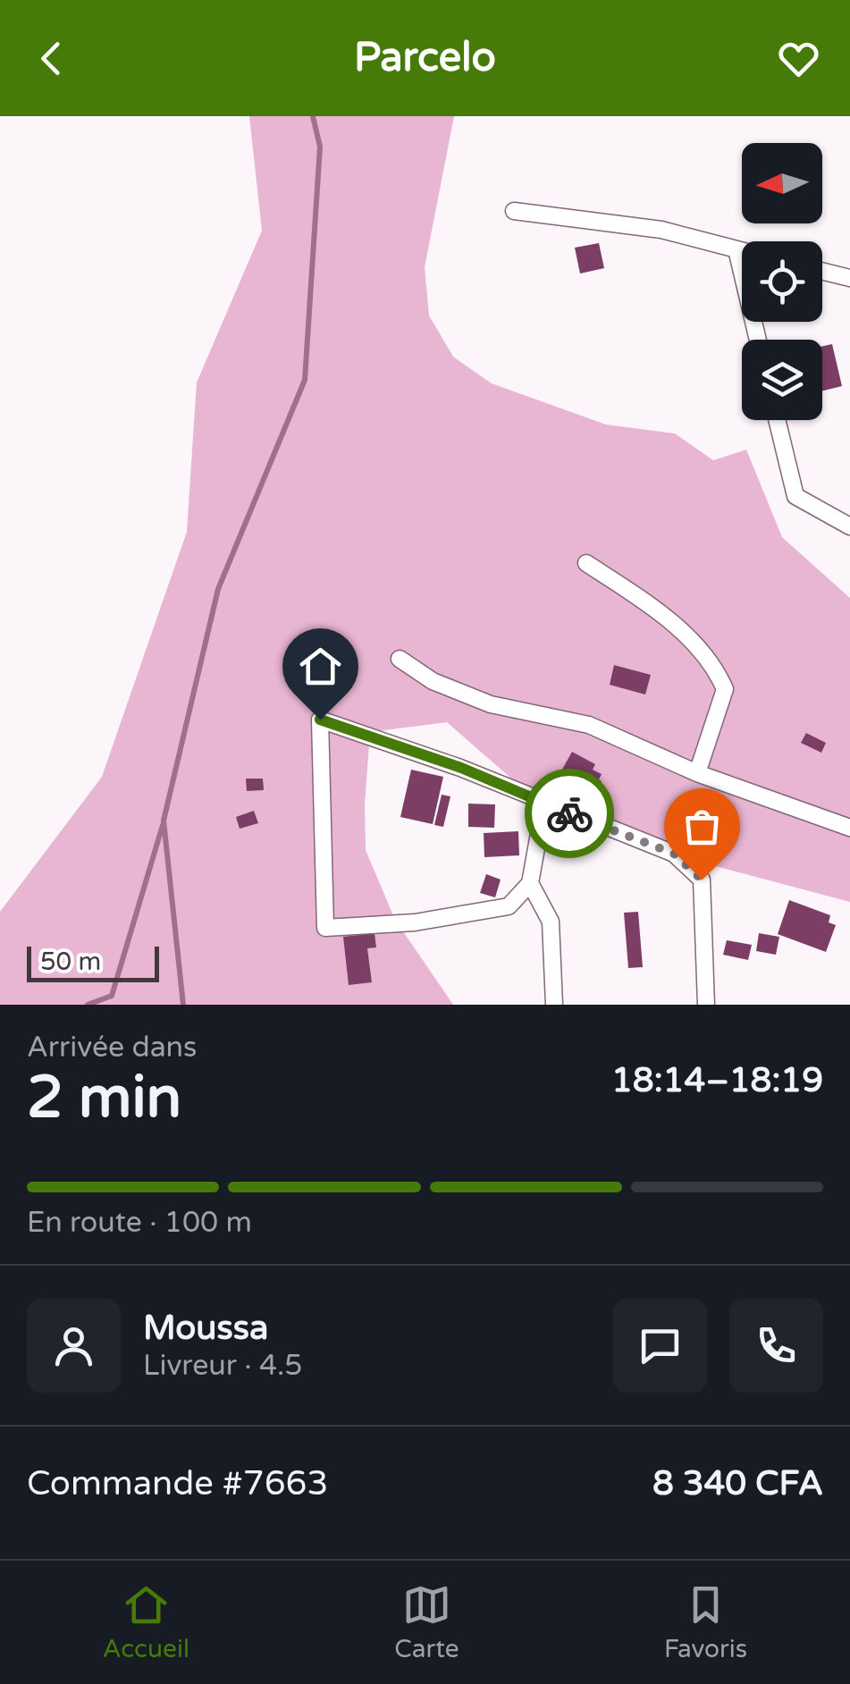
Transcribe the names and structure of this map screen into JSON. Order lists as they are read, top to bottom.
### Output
{
  "scale_bar": "50 m",
  "north": "left",
  "page": {
    "header": "Parcelo",
    "scale": "50 m",
    "heading": ["2 min", "Arrivée dans", "18:14–18:19"],
    "panel": [
      "Moussa",
      "Livreur · 4.5",
      "Commande #7663",
      "8 340 CFA"
    ],
    "bar": "En route · 100 m",
    "tabs": ["Accueil", "Carte", "Favoris"]
  }
}
